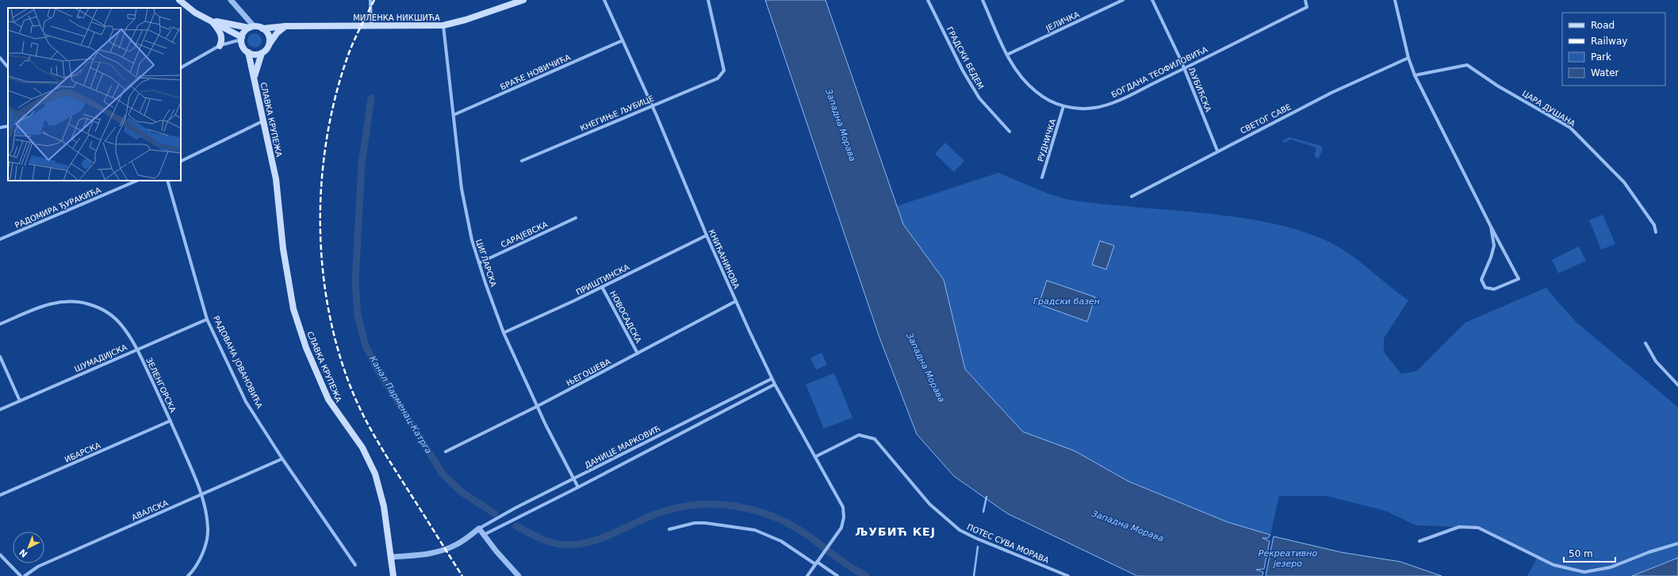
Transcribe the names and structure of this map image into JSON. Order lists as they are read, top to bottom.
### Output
{
  "streets": {
    "main road": ["МИЛЕНКА НИКШИЋА", "СЛАВКА КРУПЕЖА"],
    "street": [
      "ЈЕЛИЧКА",
      "ГРАДСКИ БЕДЕМ",
      "БРАЋЕ НОВИЧИЋА",
      "БОГДАНА ТЕОФИЛОВИЋА",
      "ЉУБИЋСКА",
      "ЦАРА ДУШАНА",
      "КНЕГИЊЕ ЉУБИЦЕ",
      "СВЕТОГ САВЕ",
      "РУДНИЧКА",
      "РАДОМИРА ЂУРАКИЋА",
      "САРАЈЕВСКА",
      "КНИЋАНИНОВА",
      "ЦИГЛАРСКА",
      "ПРИШТИНСКА",
      "НОВОСАДСКА",
      "ШУМАДИЈСКА",
      "РАДОВАНА ЈОВАНОВИЋА",
      "ЊЕГОШЕВА",
      "ЗЕЛЕНГОРСКА",
      "ДАНИЦЕ МАРКОВИЋ",
      "ИБАРСКА",
      "АВАЛСКА",
      "ПОТЕС СУВА МОРАВА"
    ]
  },
  "crossings": [
    ["МИЛЕНКА НИКШИЋА", "СЛАВКА КРУПЕЖА"],
    ["МИЛЕНКА НИКШИЋА", "ЦИГЛАРСКА"],
    ["ЈЕЛИЧКА", "БОГДАНА ТЕОФИЛОВИЋА"],
    ["БРАЋЕ НОВИЧИЋА", "КНИЋАНИНОВА"],
    ["БРАЋЕ НОВИЧИЋА", "ЦИГЛАРСКА"],
    ["БОГДАНА ТЕОФИЛОВИЋА", "ЉУБИЋСКА"],
    ["БОГДАНА ТЕОФИЛОВИЋА", "РУДНИЧКА"],
    ["ЉУБИЋСКА", "СВЕТОГ САВЕ"],
    ["КНЕГИЊЕ ЉУБИЦЕ", "КНИЋАНИНОВА"],
    ["САРАЈЕВСКА", "ЦИГЛАРСКА"],
    ["КНИЋАНИНОВА", "ПРИШТИНСКА"],
    ["КНИЋАНИНОВА", "ЊЕГОШЕВА"],
    ["КНИЋАНИНОВА", "ДАНИЦЕ МАРКОВИЋ"],
    ["КНИЋАНИНОВА", "ПОТЕС СУВА МОРАВА"],
    ["ЦИГЛАРСКА", "ПРИШТИНСКА"],
    ["ЦИГЛАРСКА", "ЊЕГОШЕВА"],
    ["ЦИГЛАРСКА", "ДАНИЦЕ МАРКОВИЋ"],
    ["ПРИШТИНСКА", "НОВОСАДСКА"],
    ["НОВОСАДСКА", "ЊЕГОШЕВА"],
    ["ШУМАДИЈСКА", "РАДОВАНА ЈОВАНОВИЋА"],
    ["ШУМАДИЈСКА", "ЗЕЛЕНГОРСКА"],
    ["РАДОВАНА ЈОВАНОВИЋА", "АВАЛСКА"],
    ["ЗЕЛЕНГОРСКА", "ИБАРСКА"],
    ["ЗЕЛЕНГОРСКА", "АВАЛСКА"]
  ],
  "districts": ["ЉУБИЋ КЕЈ"],
  "water": [
    "Западна Морава",
    "Градски базен",
    "Канал Парменац-Катрга",
    "Рекреативно језеро"
  ],
  "legend": [
    "Road",
    "Railway",
    "Park",
    "Water"
  ],
  "scale_bar": "50 m",
  "north": "bottom left"
}
